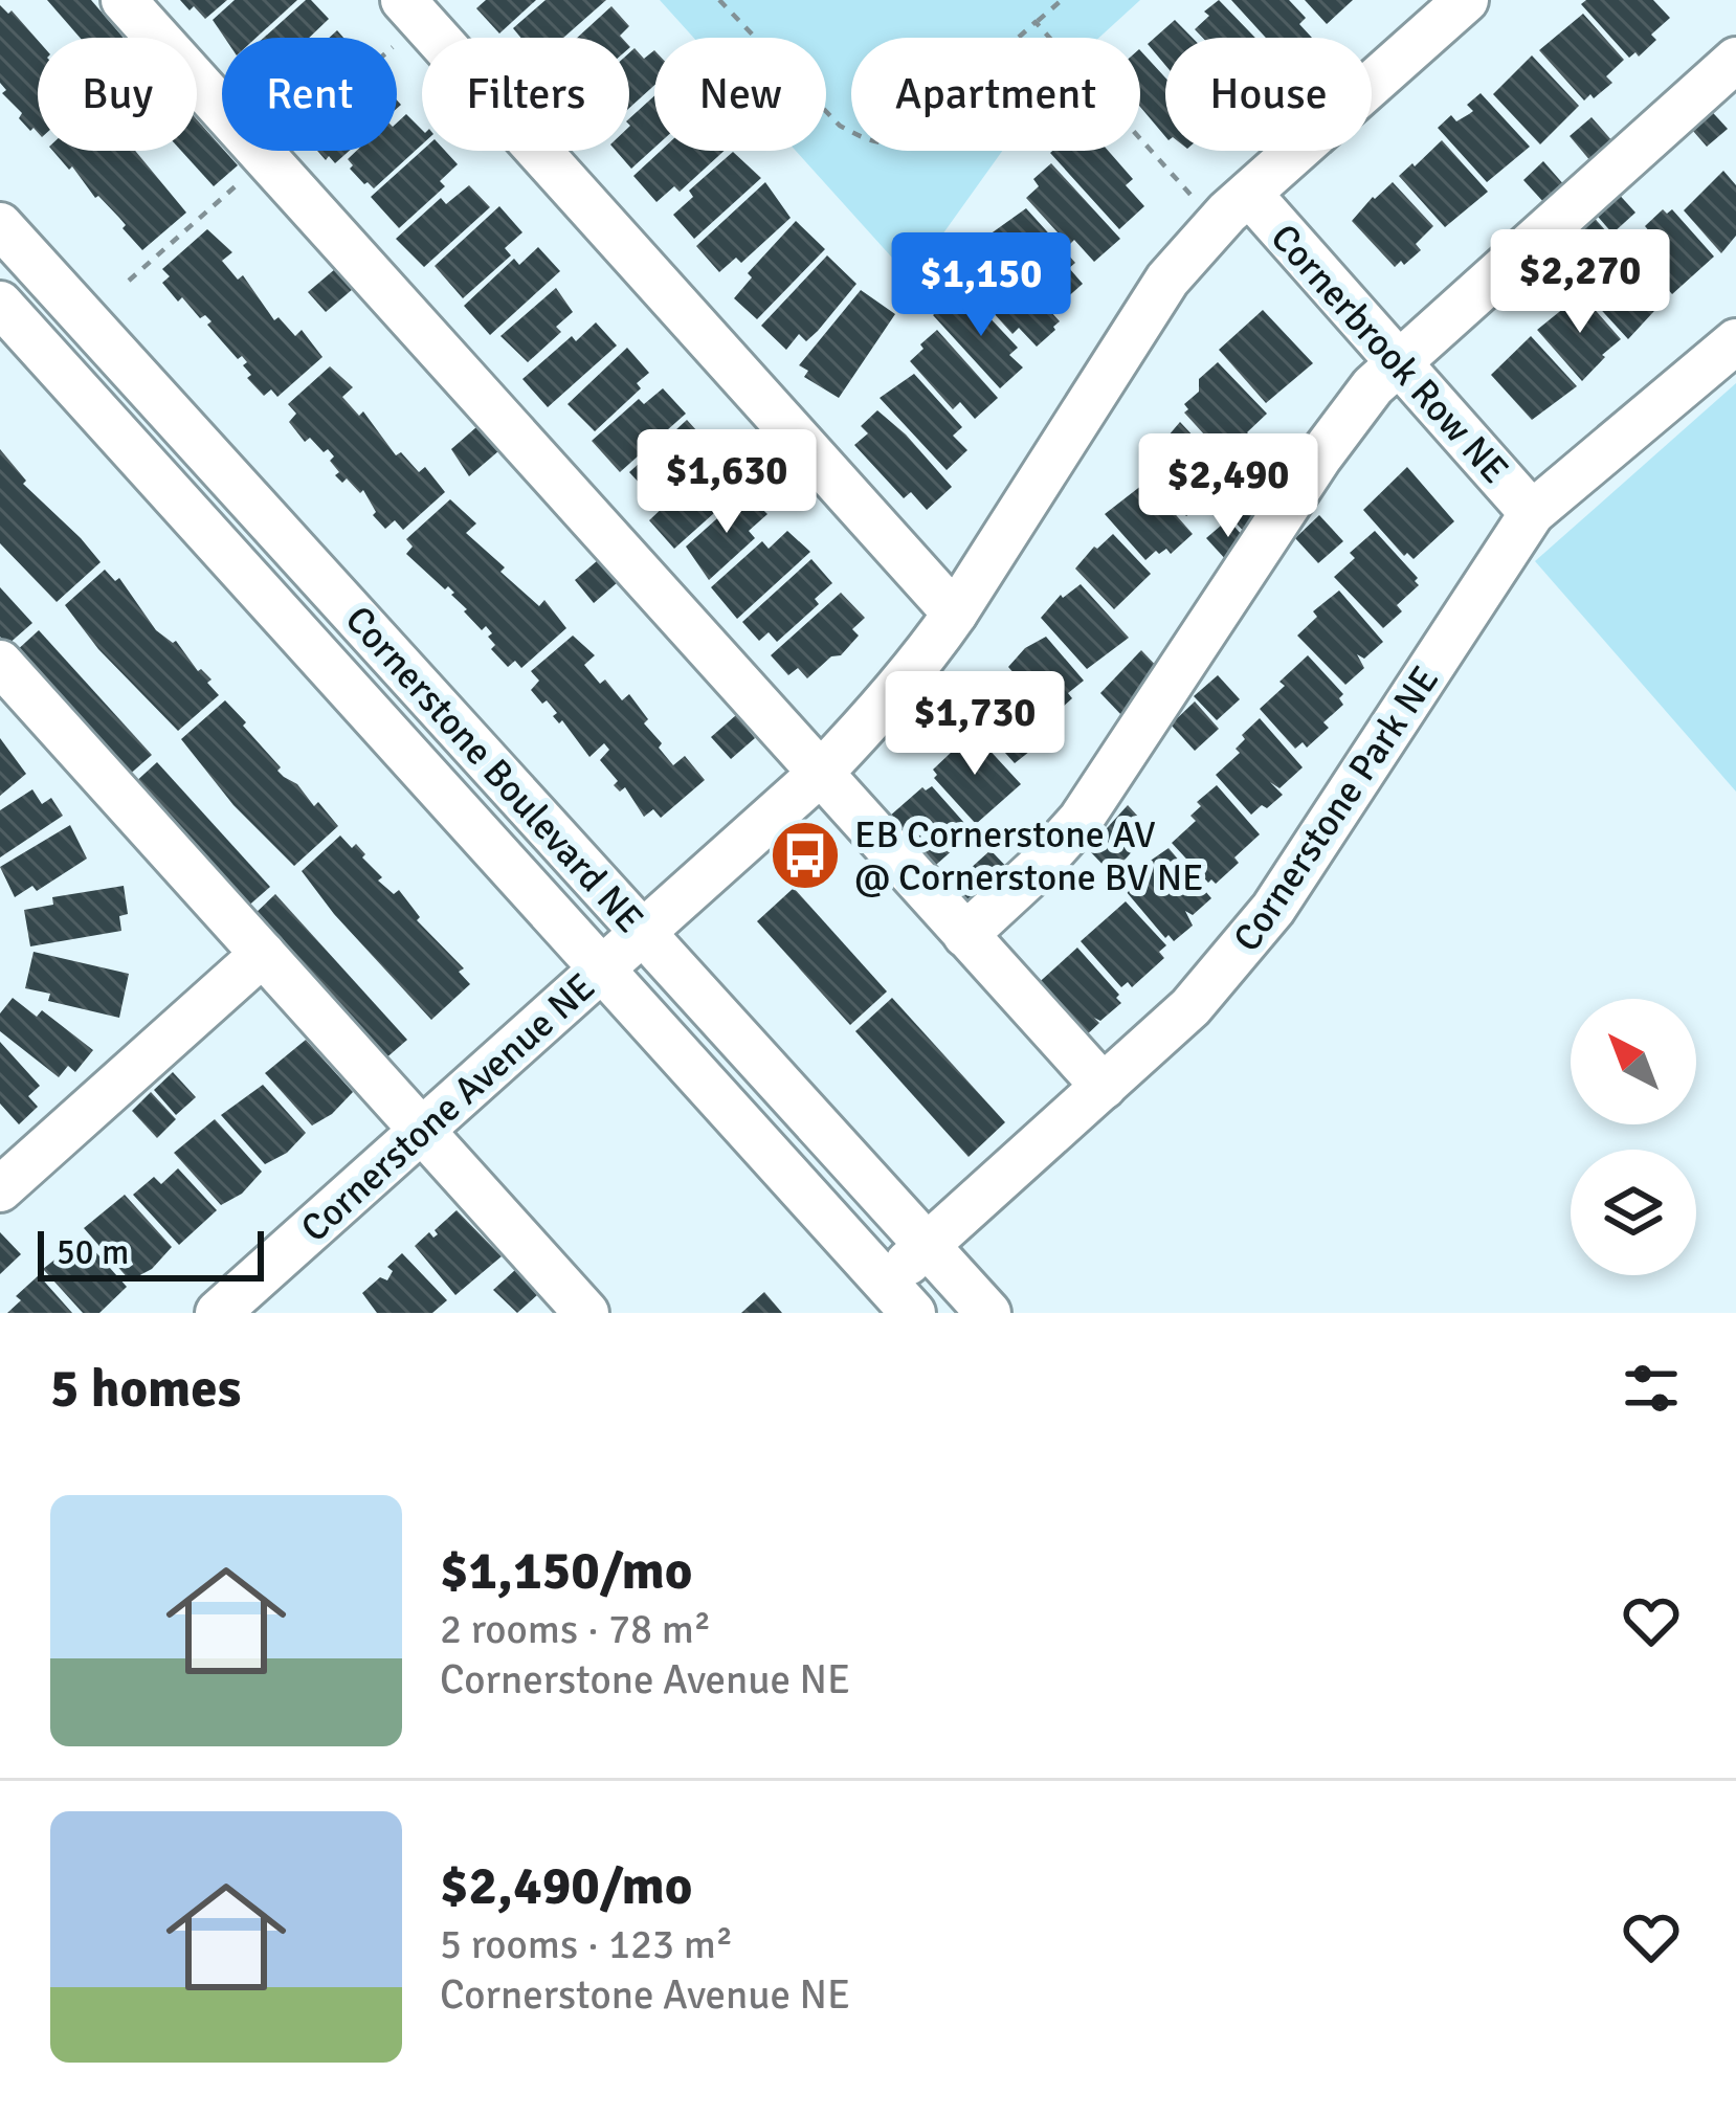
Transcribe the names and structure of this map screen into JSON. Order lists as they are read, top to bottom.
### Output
{
  "streets": {
    "street": [
      "Cornerbrook Row NE",
      "Cornerstone Boulevard NE",
      "Cornerstone Park NE",
      "Cornerstone Avenue NE"
    ]
  },
  "crossings": [
    ["Cornerbrook Row NE", "Cornerstone Park NE"],
    ["Cornerbrook Row NE", "Cornerstone Avenue NE"],
    ["Cornerstone Boulevard NE", "Cornerstone Park NE"],
    ["Cornerstone Boulevard NE", "Cornerstone Avenue NE"]
  ],
  "places": {
    "bus stop": ["EB Cornerstone AV @ Cornerstone BV NE"]
  },
  "scale_bar": "50 m",
  "north": "top left",
  "page": {
    "chip": [
      "Buy",
      "Rent",
      "Filters",
      "New",
      "Apartment",
      "House"
    ],
    "price": [
      "$2,270",
      "$1,150",
      "$1,630",
      "$2,490",
      "$1,730"
    ],
    "scale": "50 m",
    "heading": "5 homes",
    "list": [
      {
        "name": "$1,150/mo",
        "note": "2 rooms · 78 m² · Cornerstone Avenue NE"
      },
      {
        "name": "$2,490/mo",
        "note": "5 rooms · 123 m² · Cornerstone Avenue NE"
      }
    ]
  }
}
